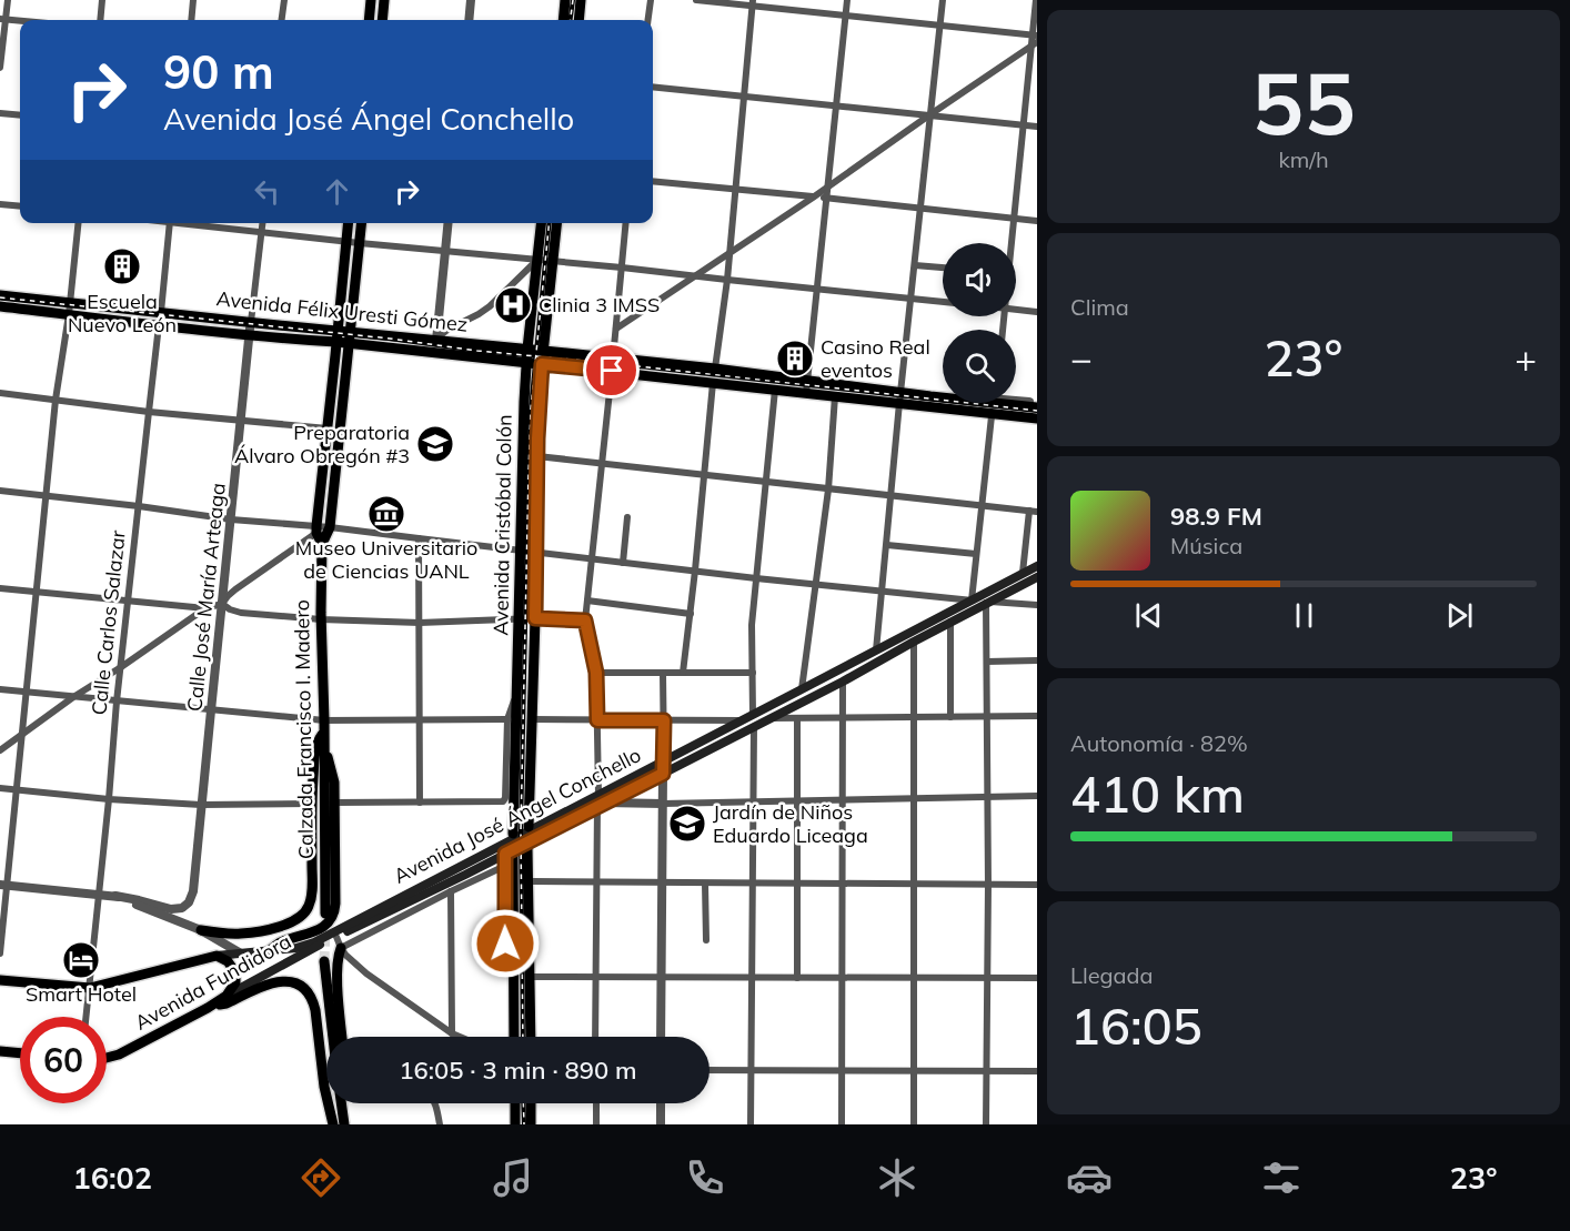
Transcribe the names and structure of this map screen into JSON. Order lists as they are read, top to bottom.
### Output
{
  "streets": {
    "main road": [
      "Avenida Félix Uresti Gómez",
      "Avenida Cristóbal Colón",
      "Calzada Francisco I. Madero",
      "Avenida José Ángel Conchello",
      "Avenida Fundidora"
    ],
    "street": ["Calle José María Arteaga", "Calle Carlos Salazar"]
  },
  "crossings": [
    ["Avenida Félix Uresti Gómez", "Avenida Cristóbal Colón"],
    ["Avenida Félix Uresti Gómez", "Calle José María Arteaga"],
    ["Avenida Félix Uresti Gómez", "Calle Carlos Salazar"],
    ["Avenida Félix Uresti Gómez", "Calzada Francisco I. Madero"],
    ["Avenida Cristóbal Colón", "Avenida José Ángel Conchello"],
    ["Avenida José Ángel Conchello", "Avenida Fundidora"]
  ],
  "places": {
    "building": ["Escuela Nuevo León", "Casino Real eventos"],
    "hospital": ["Clinia 3 IMSS"],
    "school or university": ["Preparatoria Álvaro Obregón #3", "Jardín de Niños Eduardo Liceaga"],
    "museum": ["Museo Universitario de Ciencias UANL"],
    "hotel": ["Smart Hotel"]
  },
  "page": {
    "tile": [
      ["55", "km/h"],
      "Clima",
      ["Autonomía · 82%", "410 km"],
      ["Llegada", "16:05"]
    ],
    "turn": ["90 m", "Avenida José Ángel Conchello"],
    "heat": ["−", "23°", "+"],
    "song": ["98.9 FM", "Música"],
    "limit": "60",
    "trip": "16:05 · 3 min · 890 m",
    "tabs": ["16:02", "23°"]
  }
}
